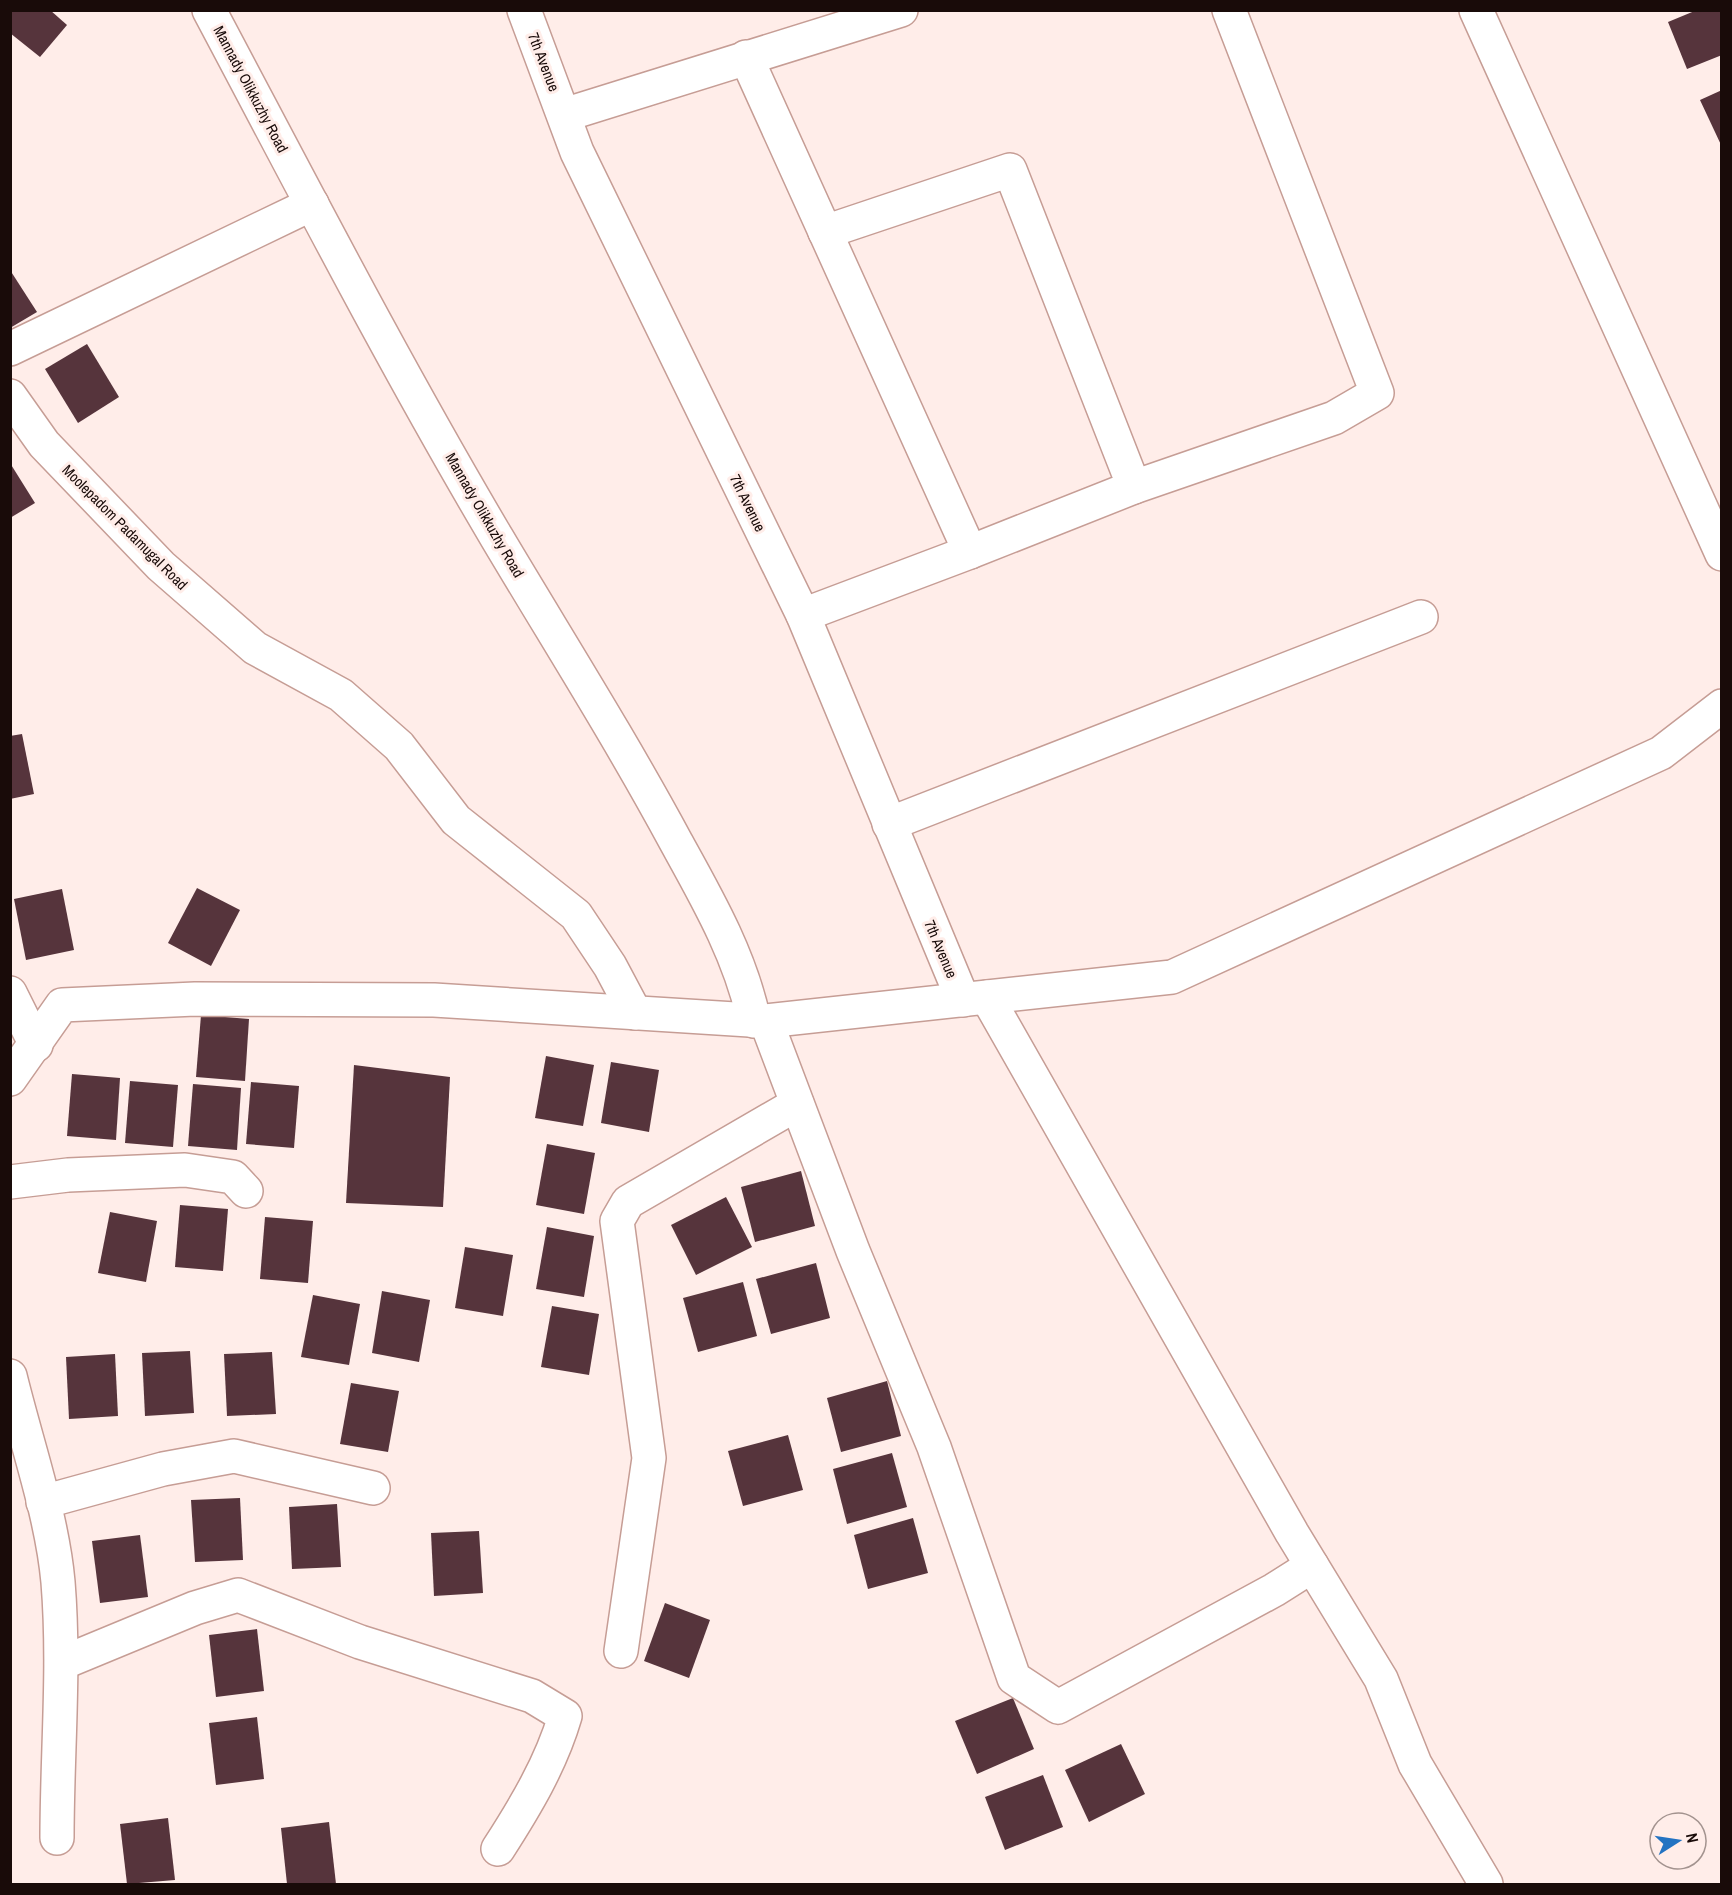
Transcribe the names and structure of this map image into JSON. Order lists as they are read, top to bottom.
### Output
{
  "streets": {
    "street": ["7th Avenue", "Mannady Olikkuzhy Road", "Moolepadom Padamugal Road"]
  },
  "crossings": [
    ["7th Avenue", "Mannady Olikkuzhy Road"]
  ],
  "north": "right"
}
